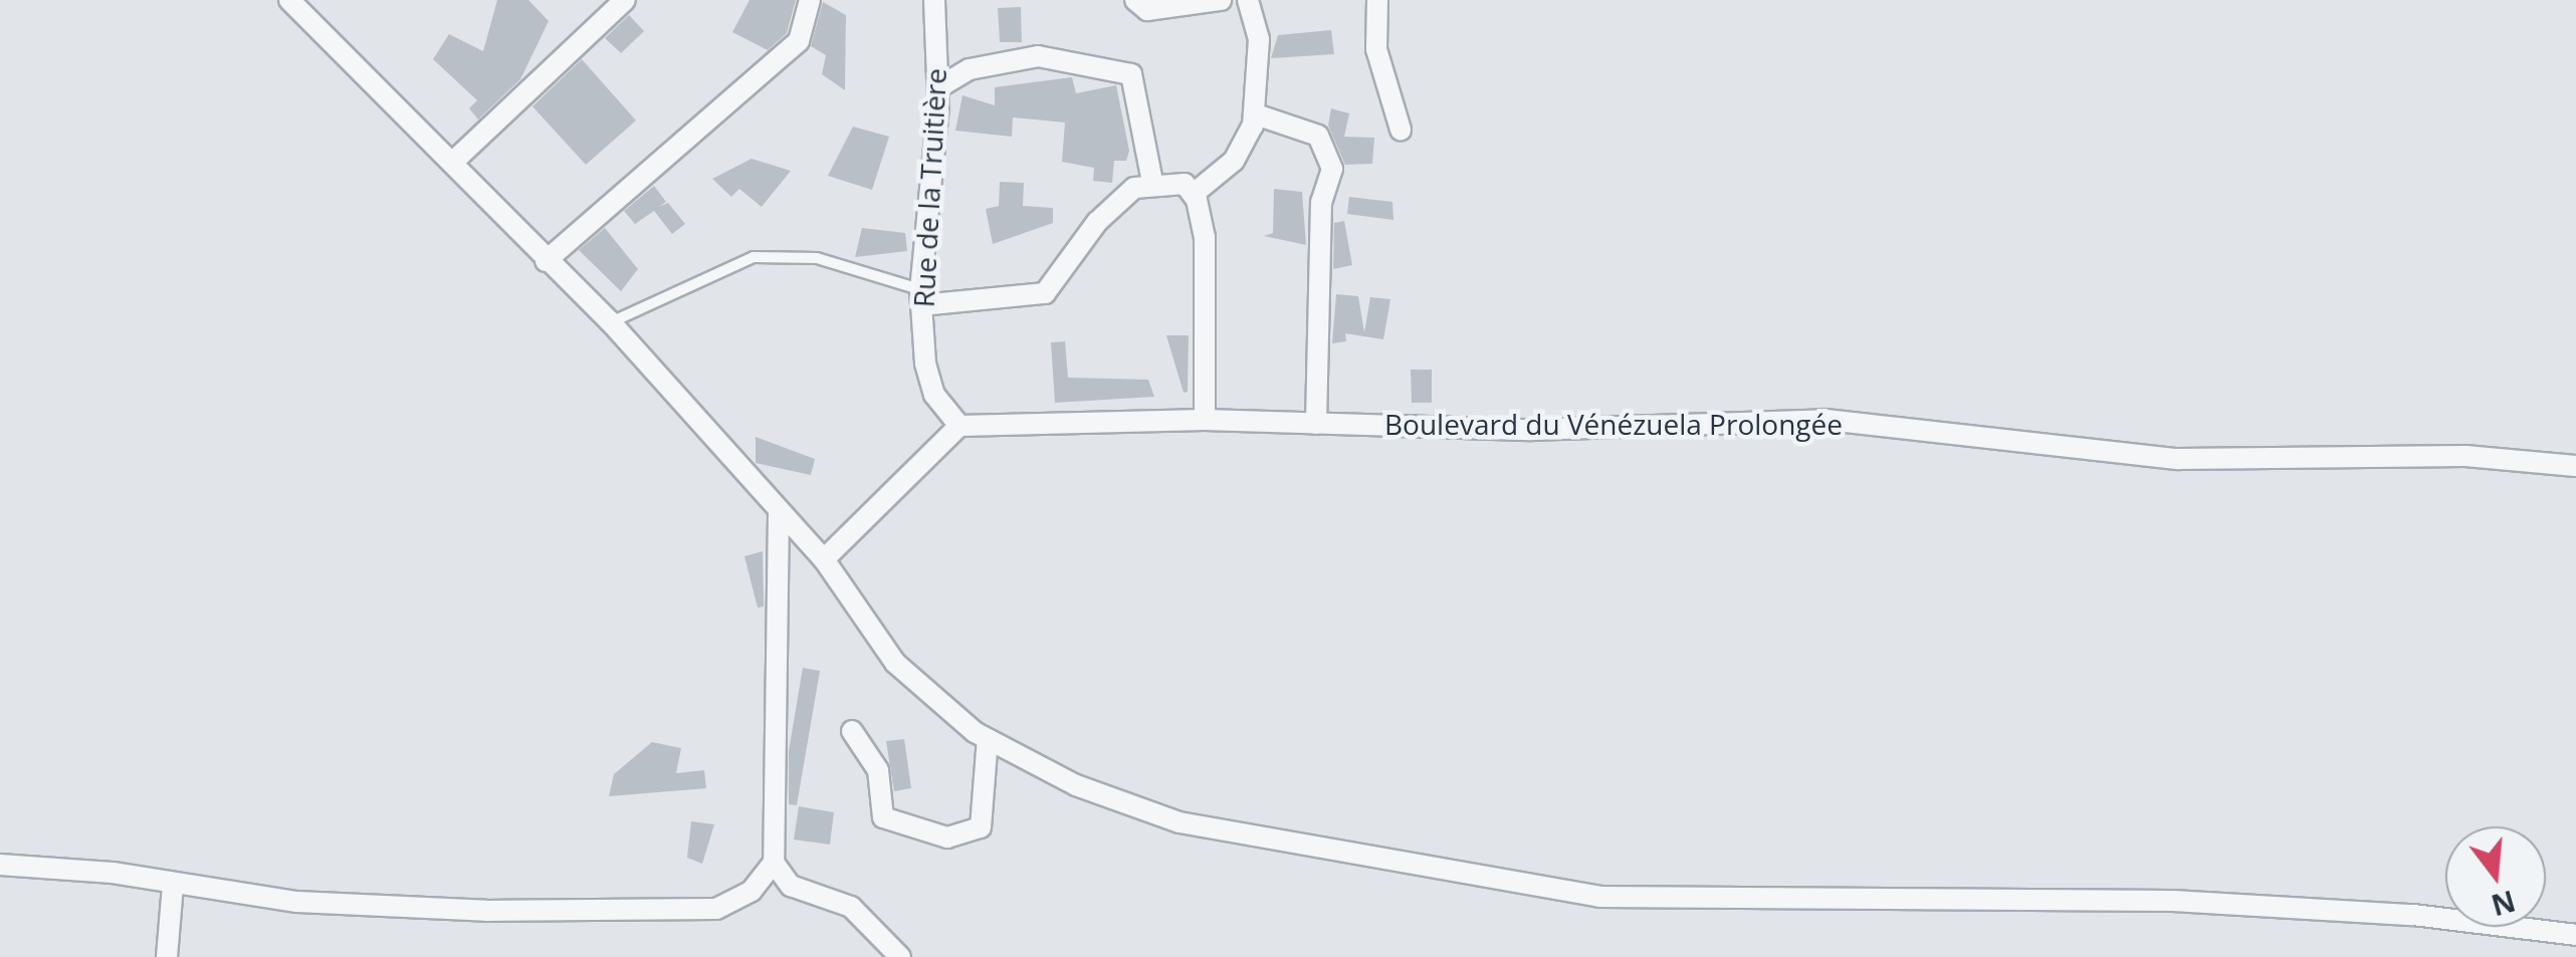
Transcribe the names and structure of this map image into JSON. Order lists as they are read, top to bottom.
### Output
{
  "streets": {
    "street": ["Rue de la Truitière", "Boulevard du Vénézuela Prolongée"]
  },
  "crossings": [
    ["Rue de la Truitière", "Boulevard du Vénézuela Prolongée"]
  ],
  "north": "bottom"
}
